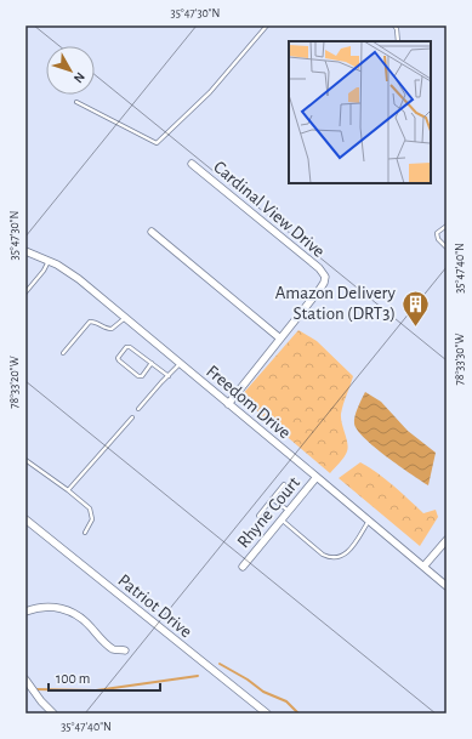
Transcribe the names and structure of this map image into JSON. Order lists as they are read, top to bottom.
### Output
{
  "streets": {
    "street": [
      "Cardinal View Drive",
      "Freedom Drive",
      "Rhyne Court",
      "Patriot Drive"
    ]
  },
  "crossings": [
    ["Freedom Drive", "Rhyne Court"]
  ],
  "places": {
    "building": ["Amazon Delivery Station (DRT3)"]
  },
  "scale_bar": "100 m",
  "north": "bottom right",
  "coordinates": [
    "35°47'30\"N",
    "35°47'40\"N",
    "78°33'30\"W",
    "78°33'20\"W"
  ]
}
